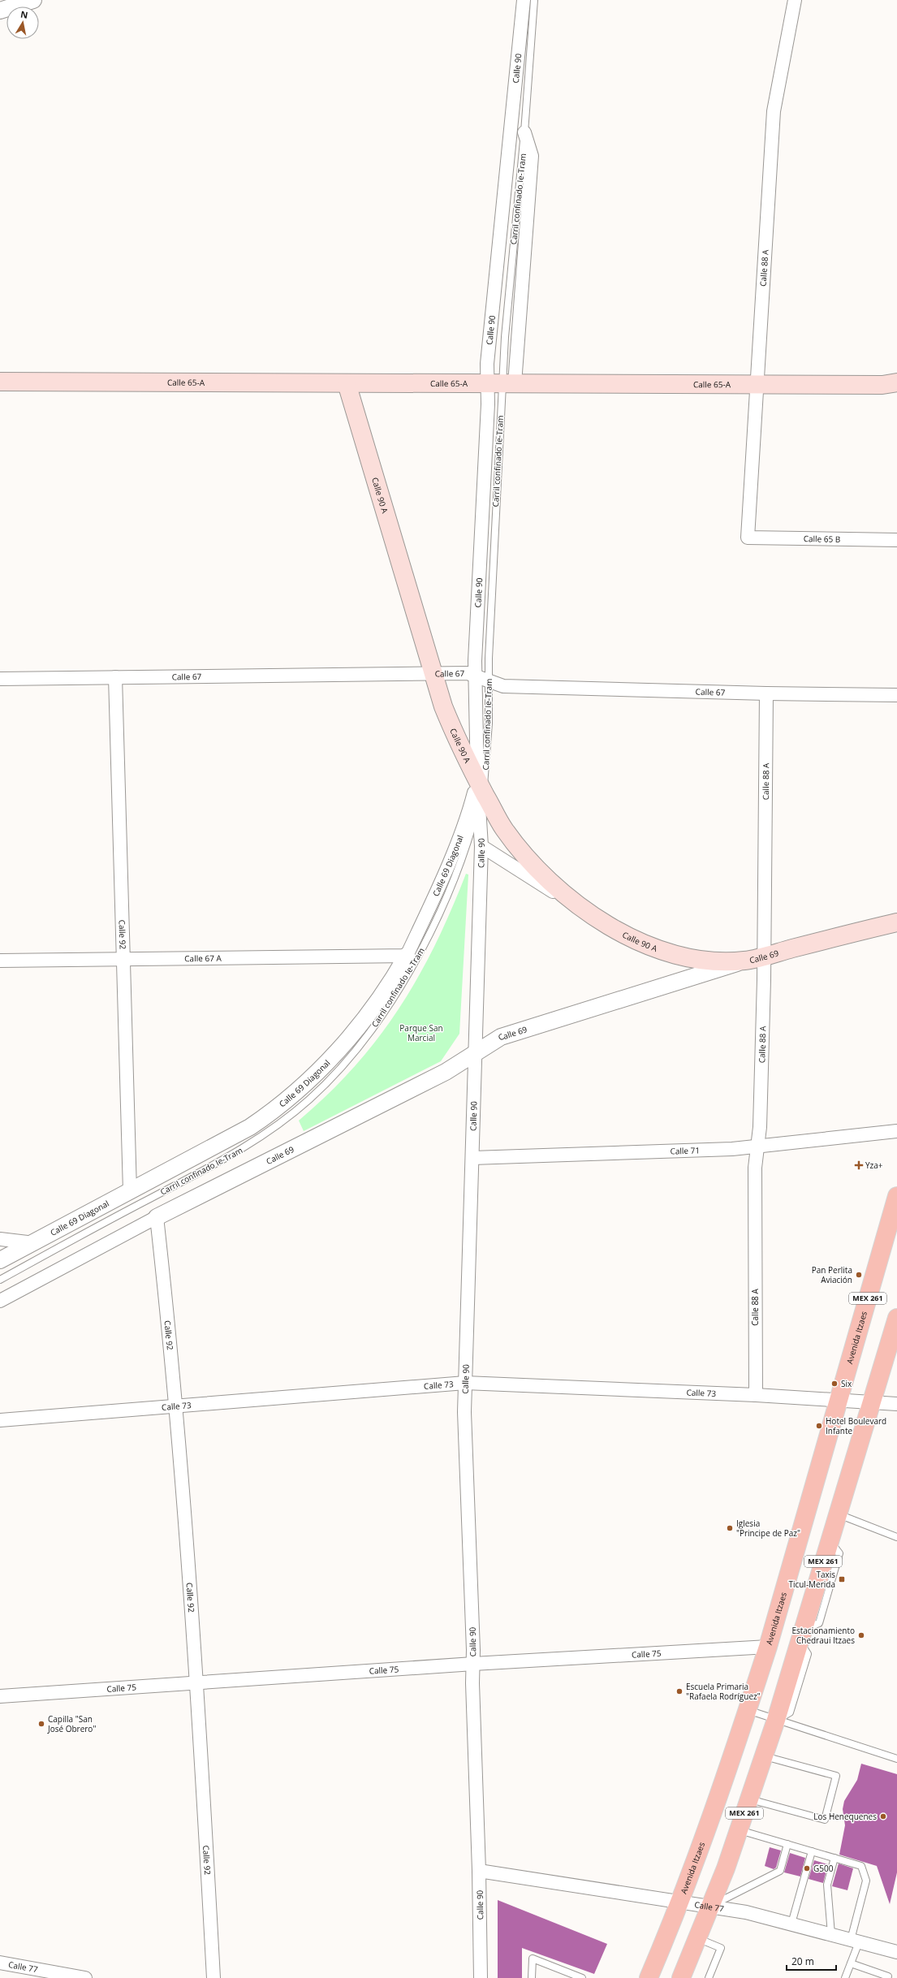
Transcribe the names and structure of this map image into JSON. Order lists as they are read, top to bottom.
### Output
{
  "streets": {
    "main road": [
      "Calle 65-A",
      "Calle 90 A",
      "Calle 69",
      "MEX 261",
      "Avenida Itzaes"
    ],
    "street": [
      "Calle 90",
      "Calle 88 A",
      "Calle 65 B",
      "Calle 67",
      "Calle 69 Diagonal",
      "Calle 92",
      "Calle 67 A",
      "Calle 71",
      "Calle 73",
      "Calle 75",
      "Calle 77"
    ],
    "lane": ["Carril confinado Ie-Tram"]
  },
  "crossings": [
    ["Calle 90", "Carril confinado Ie-Tram"],
    ["Calle 90", "Calle 65-A"],
    ["Calle 90", "Calle 90 A"],
    ["Calle 90", "Calle 67"],
    ["Calle 90", "Calle 69 Diagonal"],
    ["Calle 90", "Calle 69"],
    ["Calle 90", "Calle 71"],
    ["Calle 90", "Calle 73"],
    ["Calle 90", "Calle 75"],
    ["Calle 90", "Calle 77"],
    ["Carril confinado Ie-Tram", "Calle 65-A"],
    ["Carril confinado Ie-Tram", "Calle 90 A"],
    ["Carril confinado Ie-Tram", "Calle 67"],
    ["Carril confinado Ie-Tram", "Calle 69 Diagonal"],
    ["Calle 88 A", "Calle 65-A"],
    ["Calle 88 A", "Calle 65 B"],
    ["Calle 88 A", "Calle 67"],
    ["Calle 88 A", "Calle 69"],
    ["Calle 88 A", "Calle 71"],
    ["Calle 88 A", "Calle 73"],
    ["Calle 65-A", "Calle 90 A"],
    ["Calle 90 A", "Calle 67"],
    ["Calle 90 A", "Calle 69 Diagonal"],
    ["Calle 90 A", "Calle 69"],
    ["Calle 67", "Calle 92"],
    ["Calle 69 Diagonal", "Calle 92"],
    ["Calle 69 Diagonal", "Calle 67 A"],
    ["Calle 92", "Calle 69"],
    ["Calle 92", "Calle 67 A"],
    ["Calle 92", "Calle 73"],
    ["Calle 92", "Calle 75"],
    ["MEX 261", "Calle 73"],
    ["MEX 261", "Calle 77"],
    ["Avenida Itzaes", "Calle 73"],
    ["Avenida Itzaes", "Calle 75"],
    ["Avenida Itzaes", "Calle 77"]
  ],
  "parks": ["Parque San Marcial"],
  "places": {
    "health": ["Yza+"],
    "other": [
      "Pan Perlita Aviación",
      "Six",
      "Hotel Boulevard Infante",
      "Iglesia \"Principe de Paz\"",
      "Estacionamiento Chedraui Itzaes",
      "Escuela Primaria \"Rafaela Rodríguez\"",
      "Capilla \"San José Obrero\"",
      "Los Henequenes",
      "G500"
    ],
    "transit": ["Taxis Ticul-Merida"]
  },
  "scale_bar": "20 m",
  "north": "top"
}
